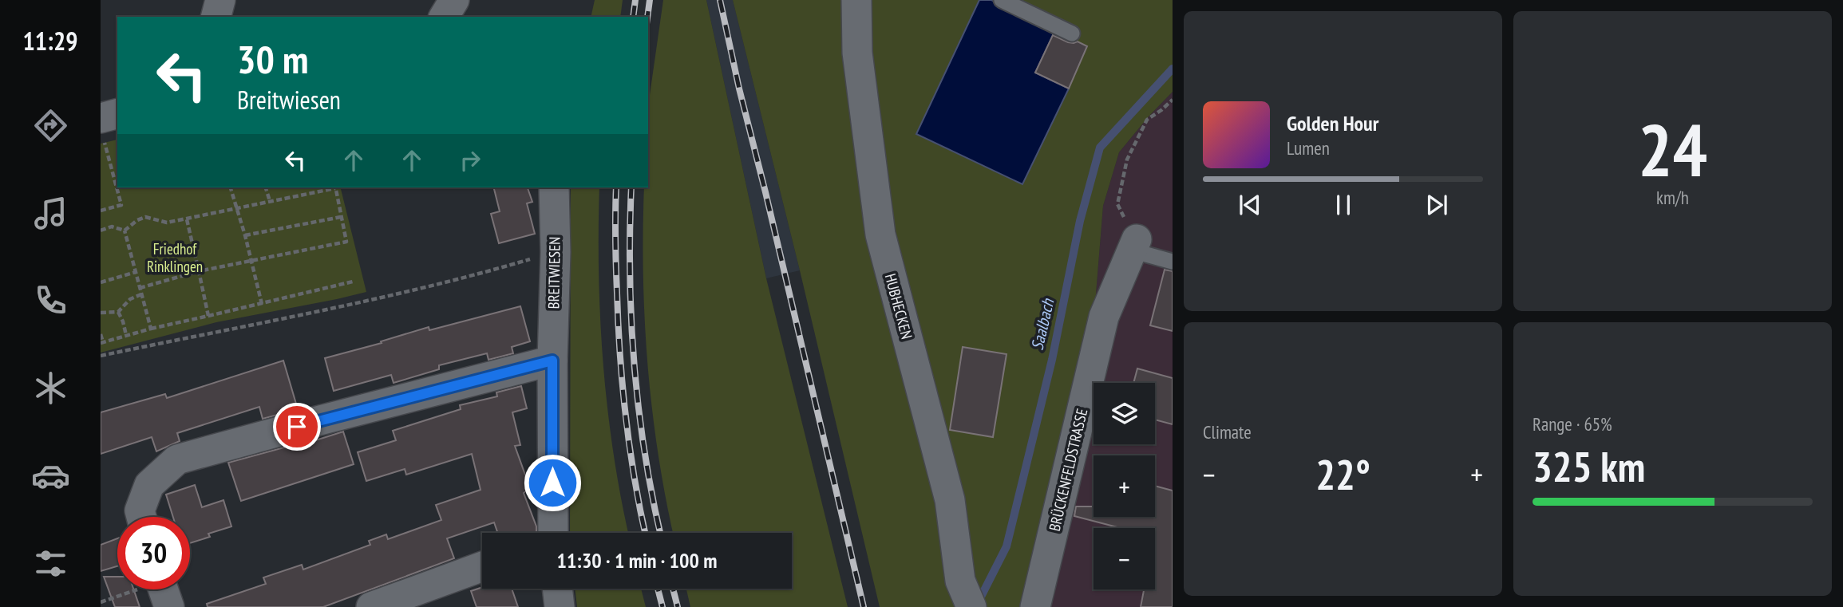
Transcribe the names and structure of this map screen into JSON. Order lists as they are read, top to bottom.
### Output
{
  "streets": {
    "street": ["BREITWIESEN", "HUBHECKEN", "BRÜCKENFELDSTRASSE"]
  },
  "water": ["Saalbach"],
  "parks": ["Friedhof Rinklingen"],
  "page": {
    "tabs": "11:29",
    "tile": [
      ["24", "km/h"],
      "Climate",
      ["Range · 65%", "325 km"]
    ],
    "turn": ["30 m", "Breitwiesen"],
    "song": ["Golden Hour", "Lumen"],
    "map_buttons": ["+", "−"],
    "heat": ["−", "22°", "+"],
    "limit": "30",
    "trip": "11:30 · 1 min · 100 m"
  }
}
